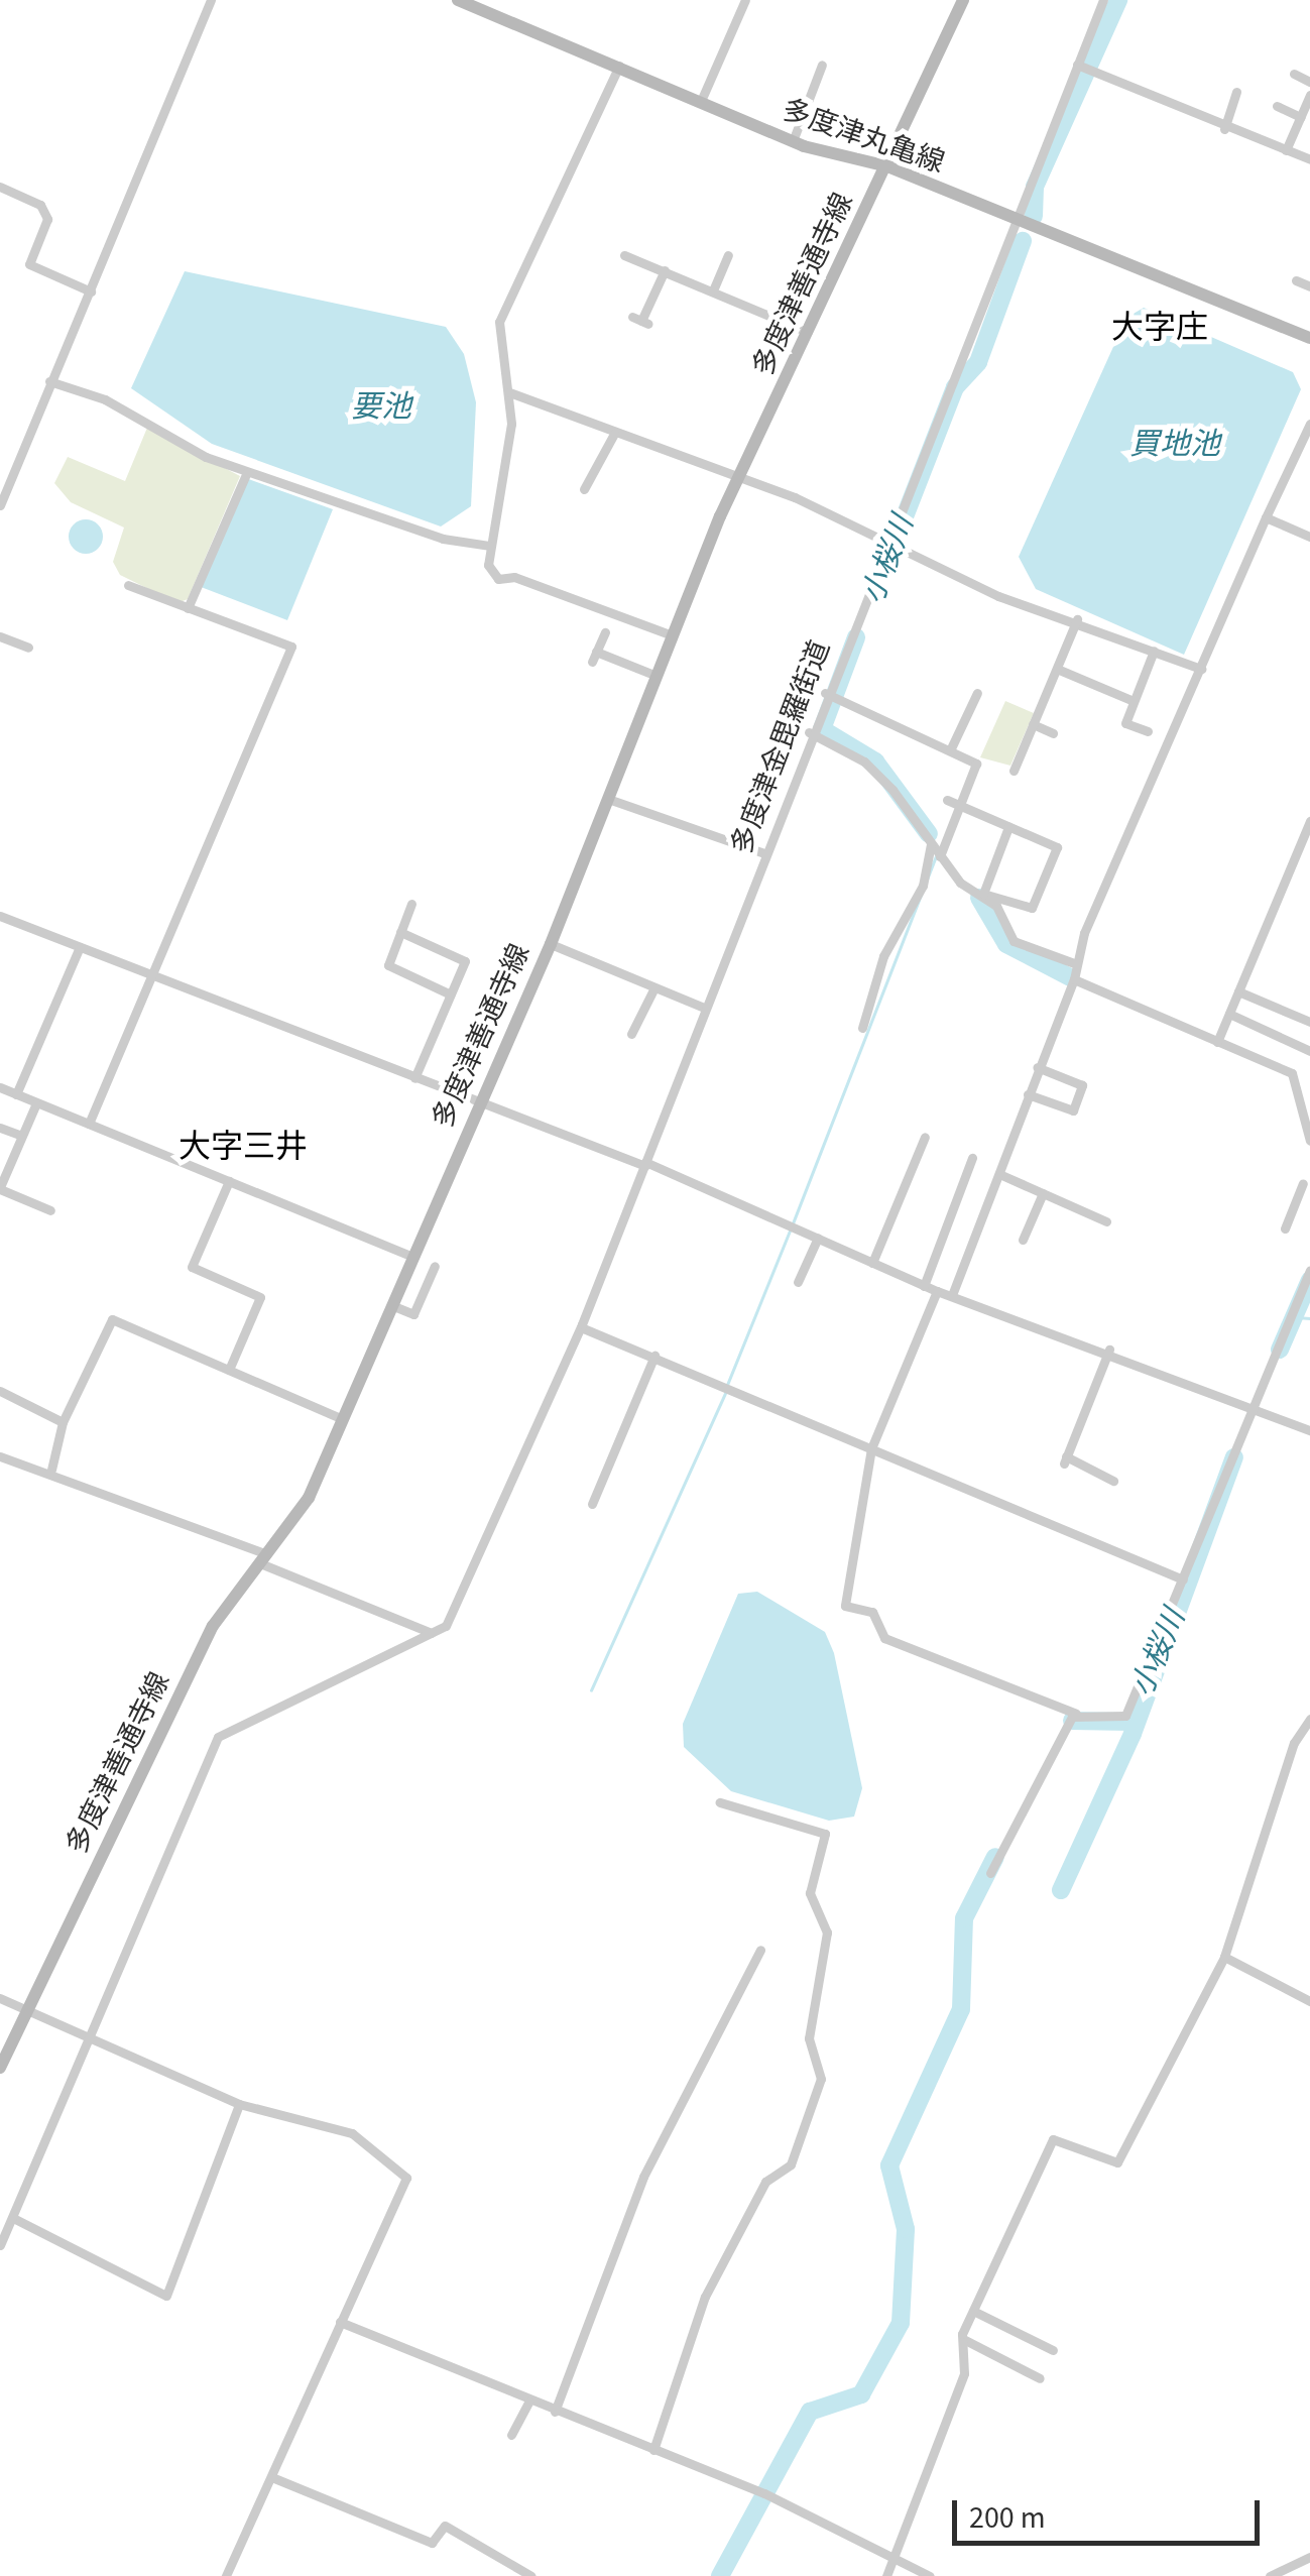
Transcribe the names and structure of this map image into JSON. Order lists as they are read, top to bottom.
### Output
{
  "streets": {
    "main road": ["多度津丸亀線", "多度津善通寺線"],
    "street": ["多度津金毘羅街道"]
  },
  "crossings": [
    ["多度津丸亀線", "多度津善通寺線"],
    ["多度津丸亀線", "多度津金毘羅街道"]
  ],
  "districts": ["大字庄", "大字三井"],
  "water": ["要池", "買地池", "小桜川"],
  "scale_bar": "200 m"
}
